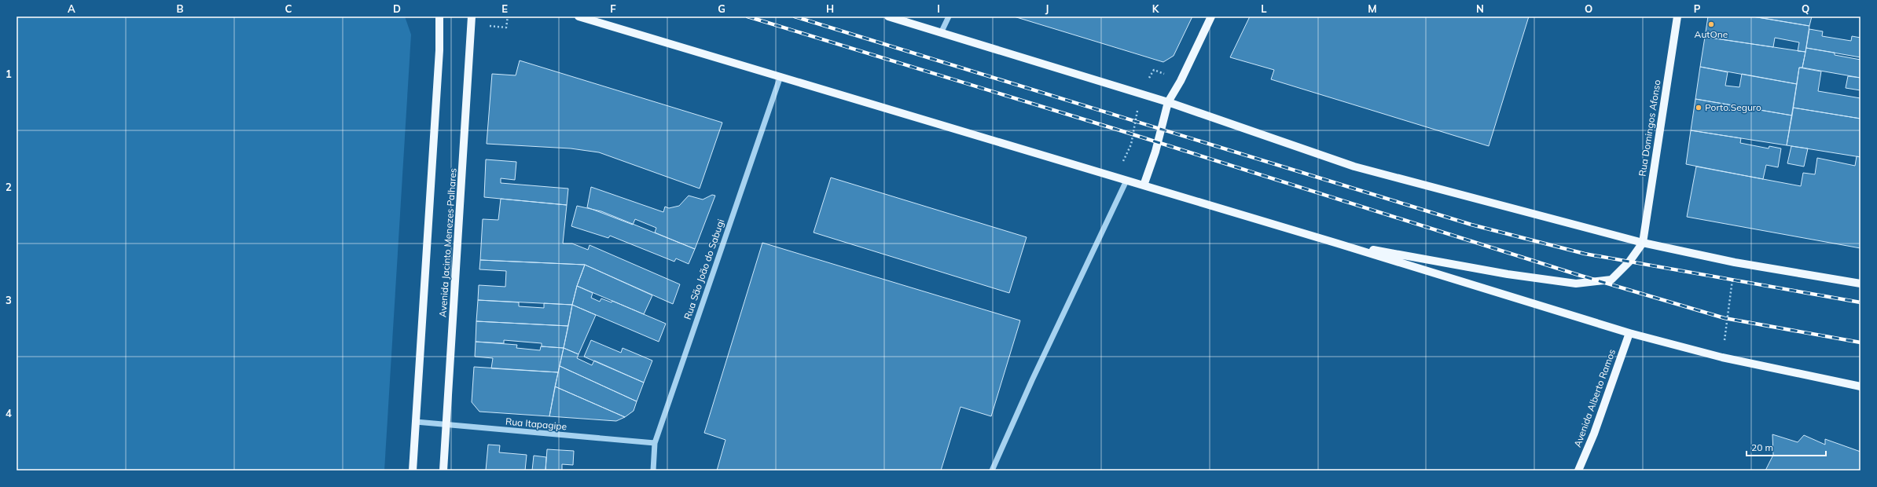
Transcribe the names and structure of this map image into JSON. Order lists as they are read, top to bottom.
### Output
{
  "streets": {
    "main road": ["Rua Domingos Afonso", "Avenida Jacinto Menezes Palhares", "Avenida Alberto Ramos"],
    "street": ["Rua São João do Sabugi", "Rua Itapagipe"]
  },
  "crossings": [
    ["Avenida Jacinto Menezes Palhares", "Rua Itapagipe"],
    ["Rua São João do Sabugi", "Rua Itapagipe"]
  ],
  "places": ["AutOne", "Porto.Seguro"],
  "scale_bar": "20 m",
  "grid": {
    "columns": [
      "A",
      "B",
      "C",
      "D",
      "E",
      "F",
      "G",
      "H",
      "I",
      "J",
      "K",
      "L",
      "M",
      "N",
      "O",
      "P",
      "Q"
    ],
    "rows": [
      "1",
      "2",
      "3",
      "4"
    ]
  }
}
